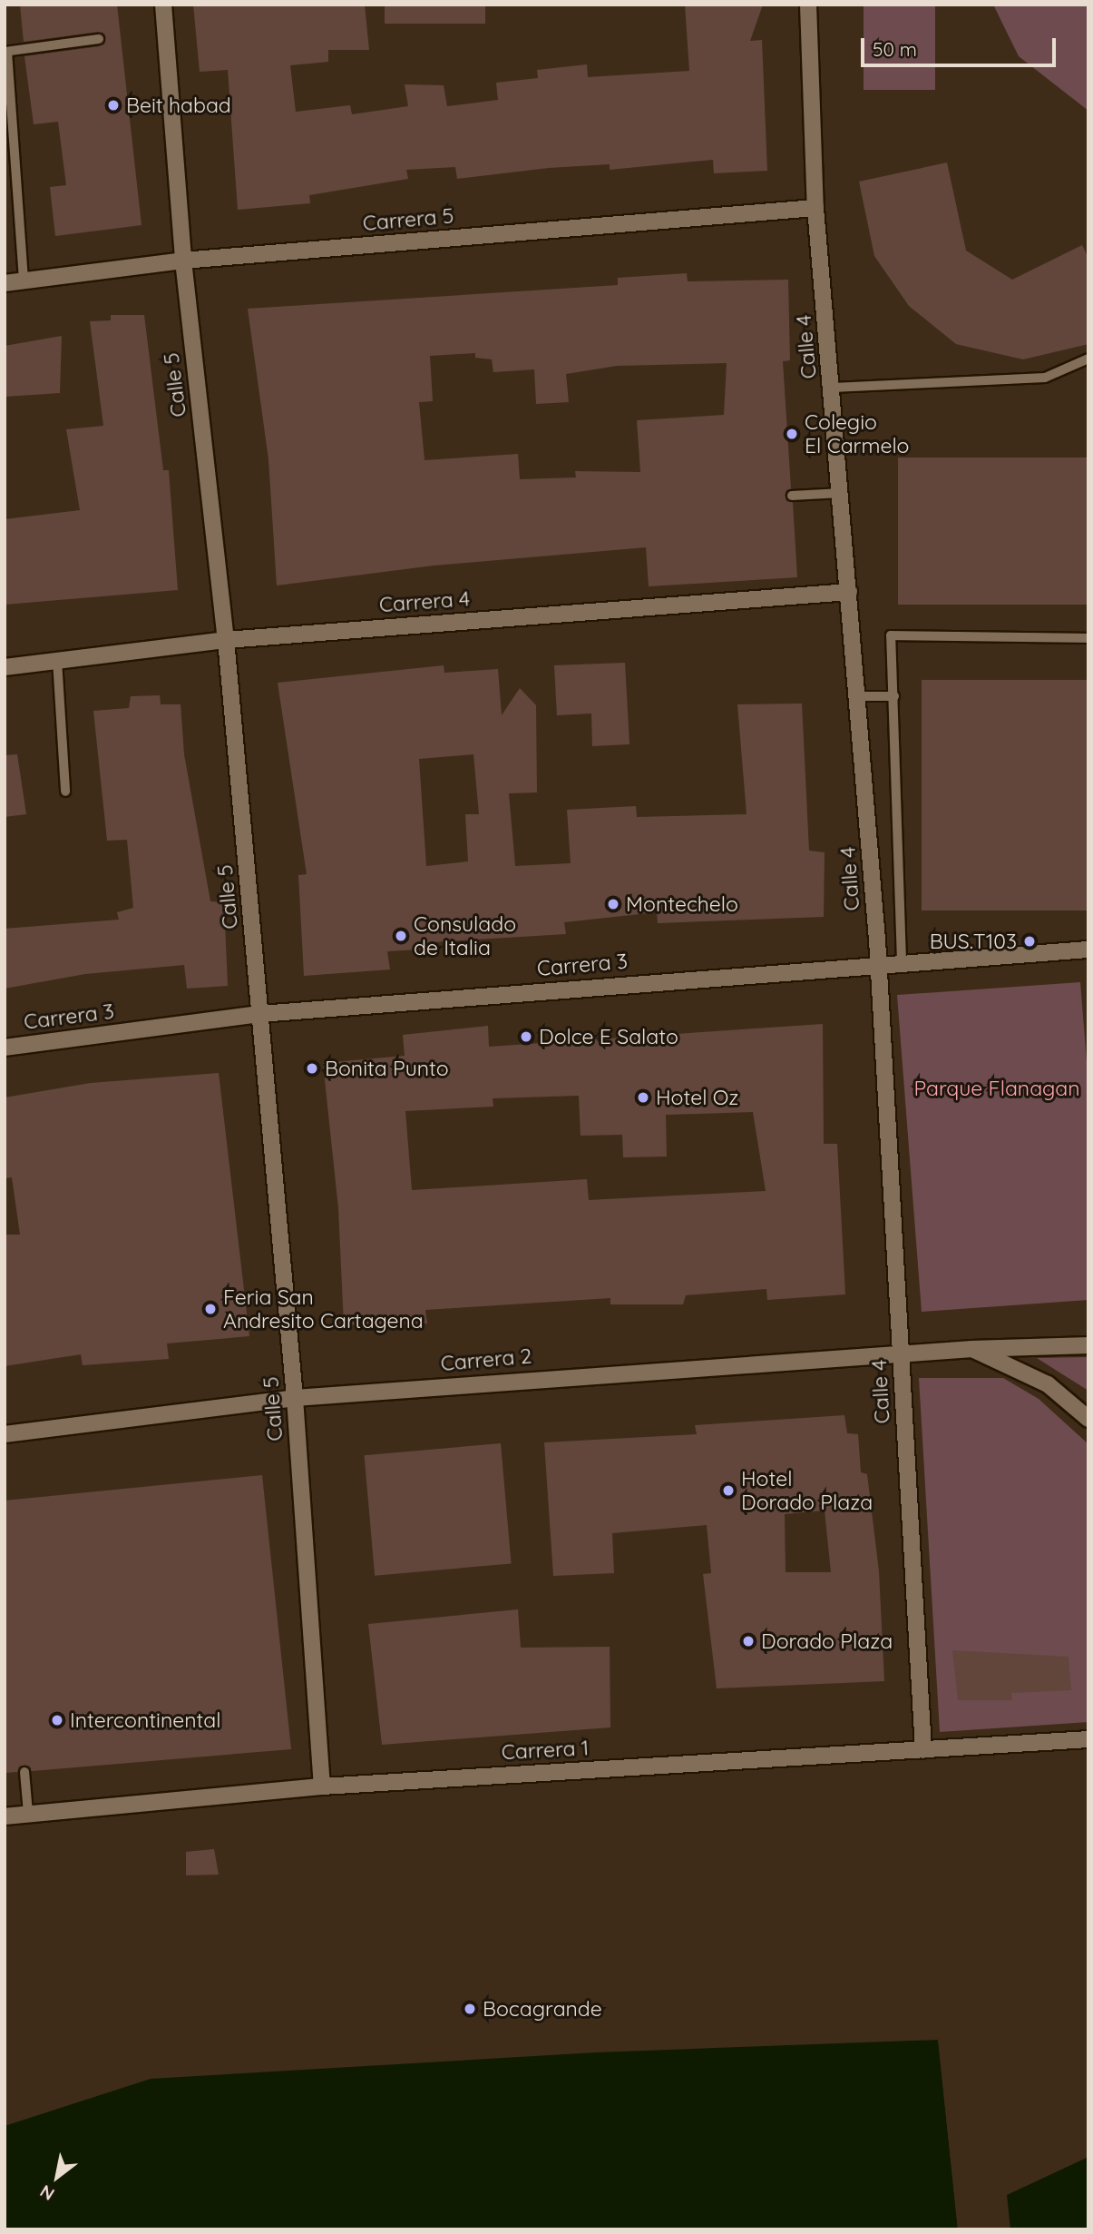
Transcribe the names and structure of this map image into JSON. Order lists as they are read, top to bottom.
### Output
{
  "streets": {
    "street": [
      "Carrera 5",
      "Calle 4",
      "Calle 5",
      "Carrera 4",
      "Carrera 3",
      "Carrera 2",
      "Carrera 1"
    ]
  },
  "crossings": [
    ["Carrera 5", "Calle 4"],
    ["Carrera 5", "Calle 5"],
    ["Calle 4", "Carrera 4"],
    ["Calle 4", "Carrera 3"],
    ["Calle 4", "Carrera 2"],
    ["Calle 4", "Carrera 1"],
    ["Calle 5", "Carrera 4"],
    ["Calle 5", "Carrera 3"],
    ["Calle 5", "Carrera 2"],
    ["Calle 5", "Carrera 1"]
  ],
  "parks": ["Parque Flanagan"],
  "places": [
    "Beit habad",
    "Colegio El Carmelo",
    "Montechelo",
    "Consulado de Italia",
    "BUS.T103",
    "Dolce E Salato",
    "Bonita Punto",
    "Hotel Oz",
    "Feria San Andresito Cartagena",
    "Hotel Dorado Plaza",
    "Dorado Plaza",
    "Intercontinental",
    "Bocagrande"
  ],
  "scale_bar": "50 m",
  "north": "bottom left"
}
